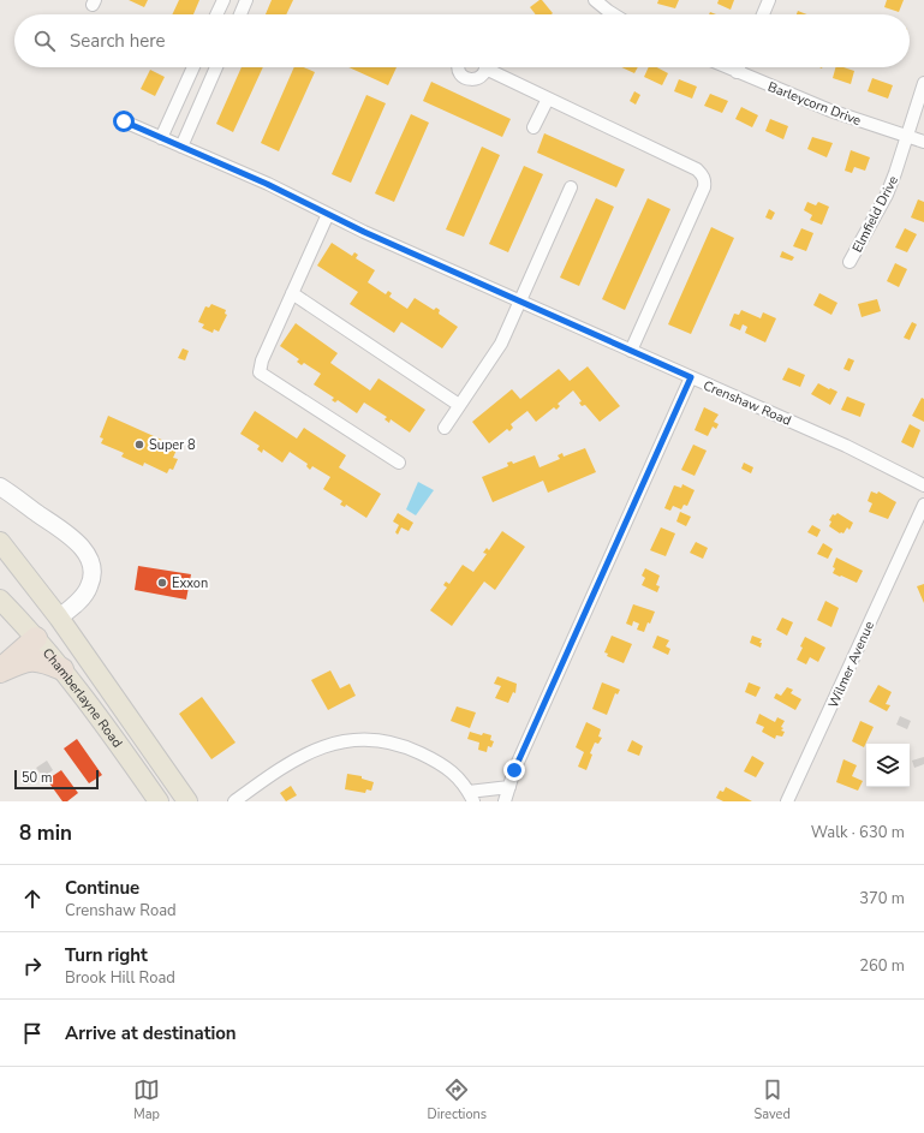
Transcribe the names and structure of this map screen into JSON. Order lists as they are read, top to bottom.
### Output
{
  "streets": {
    "main road": ["Chamberlayne Road"],
    "street": [
      "Barleycorn Drive",
      "Elmfield Drive",
      "Crenshaw Road",
      "Wilmer Avenue"
    ]
  },
  "crossings": [
    ["Barleycorn Drive", "Elmfield Drive"]
  ],
  "places": ["Super 8", "Exxon"],
  "scale_bar": "50 m",
  "page": {
    "search": "Search here",
    "scale": "50 m",
    "heading": ["8 min", "Walk · 630 m"],
    "list": [
      ["Continue", "Crenshaw Road", "370 m"],
      ["Turn right", "Brook Hill Road", "260 m"],
      "Arrive at destination"
    ],
    "nav": ["Map", "Directions", "Saved"]
  }
}
